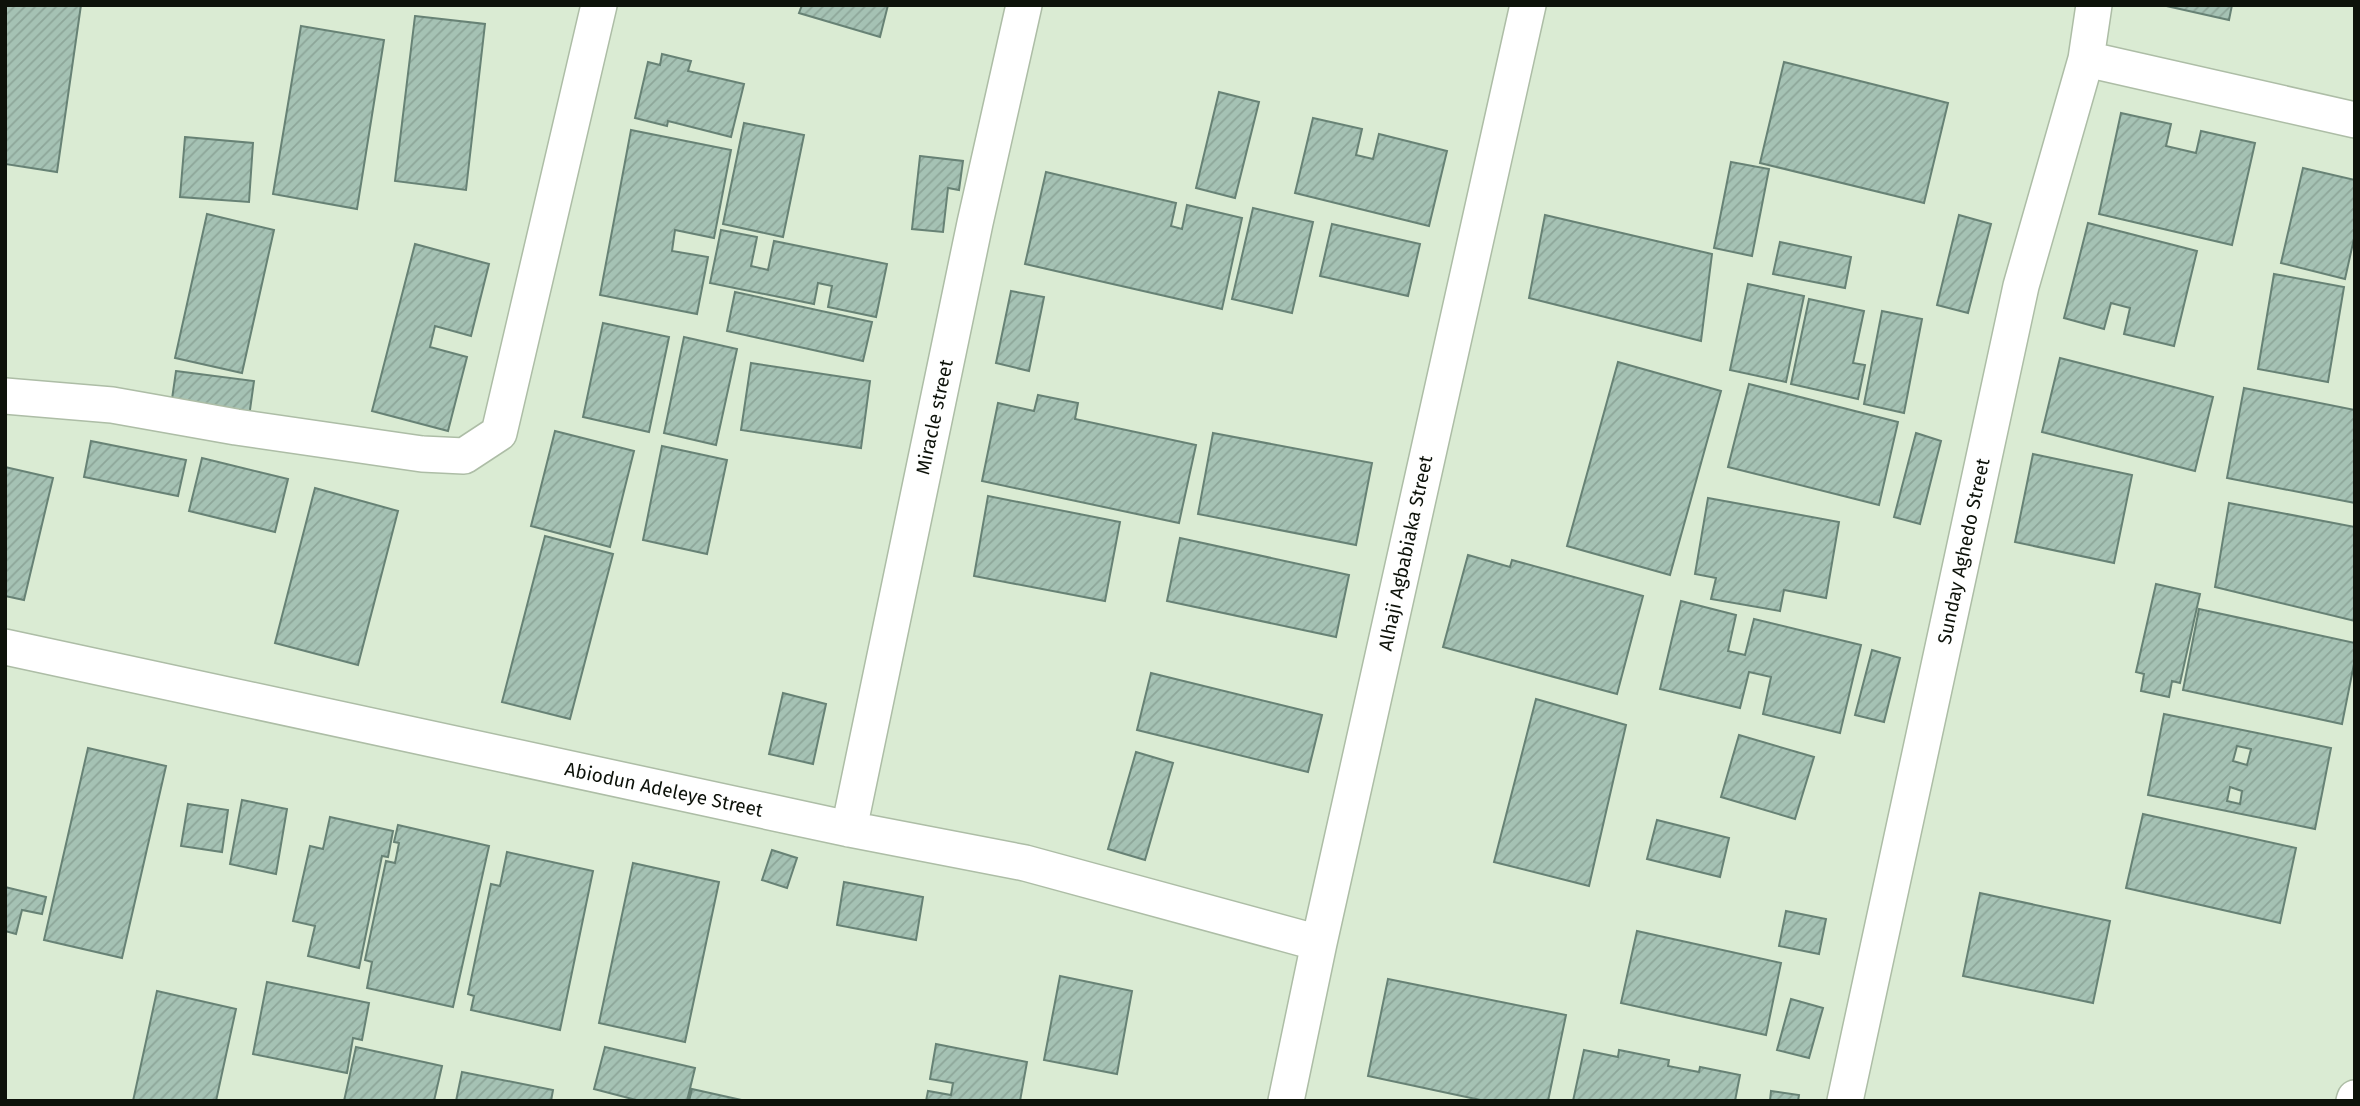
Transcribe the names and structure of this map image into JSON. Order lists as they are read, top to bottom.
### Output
{
  "streets": {
    "street": [
      "Miracle street",
      "Sunday Aghedo Street",
      "Alhaji Agbabiaka Street",
      "Abiodun Adeleye Street"
    ]
  },
  "crossings": [
    ["Miracle street", "Abiodun Adeleye Street"],
    ["Alhaji Agbabiaka Street", "Abiodun Adeleye Street"]
  ]
}
